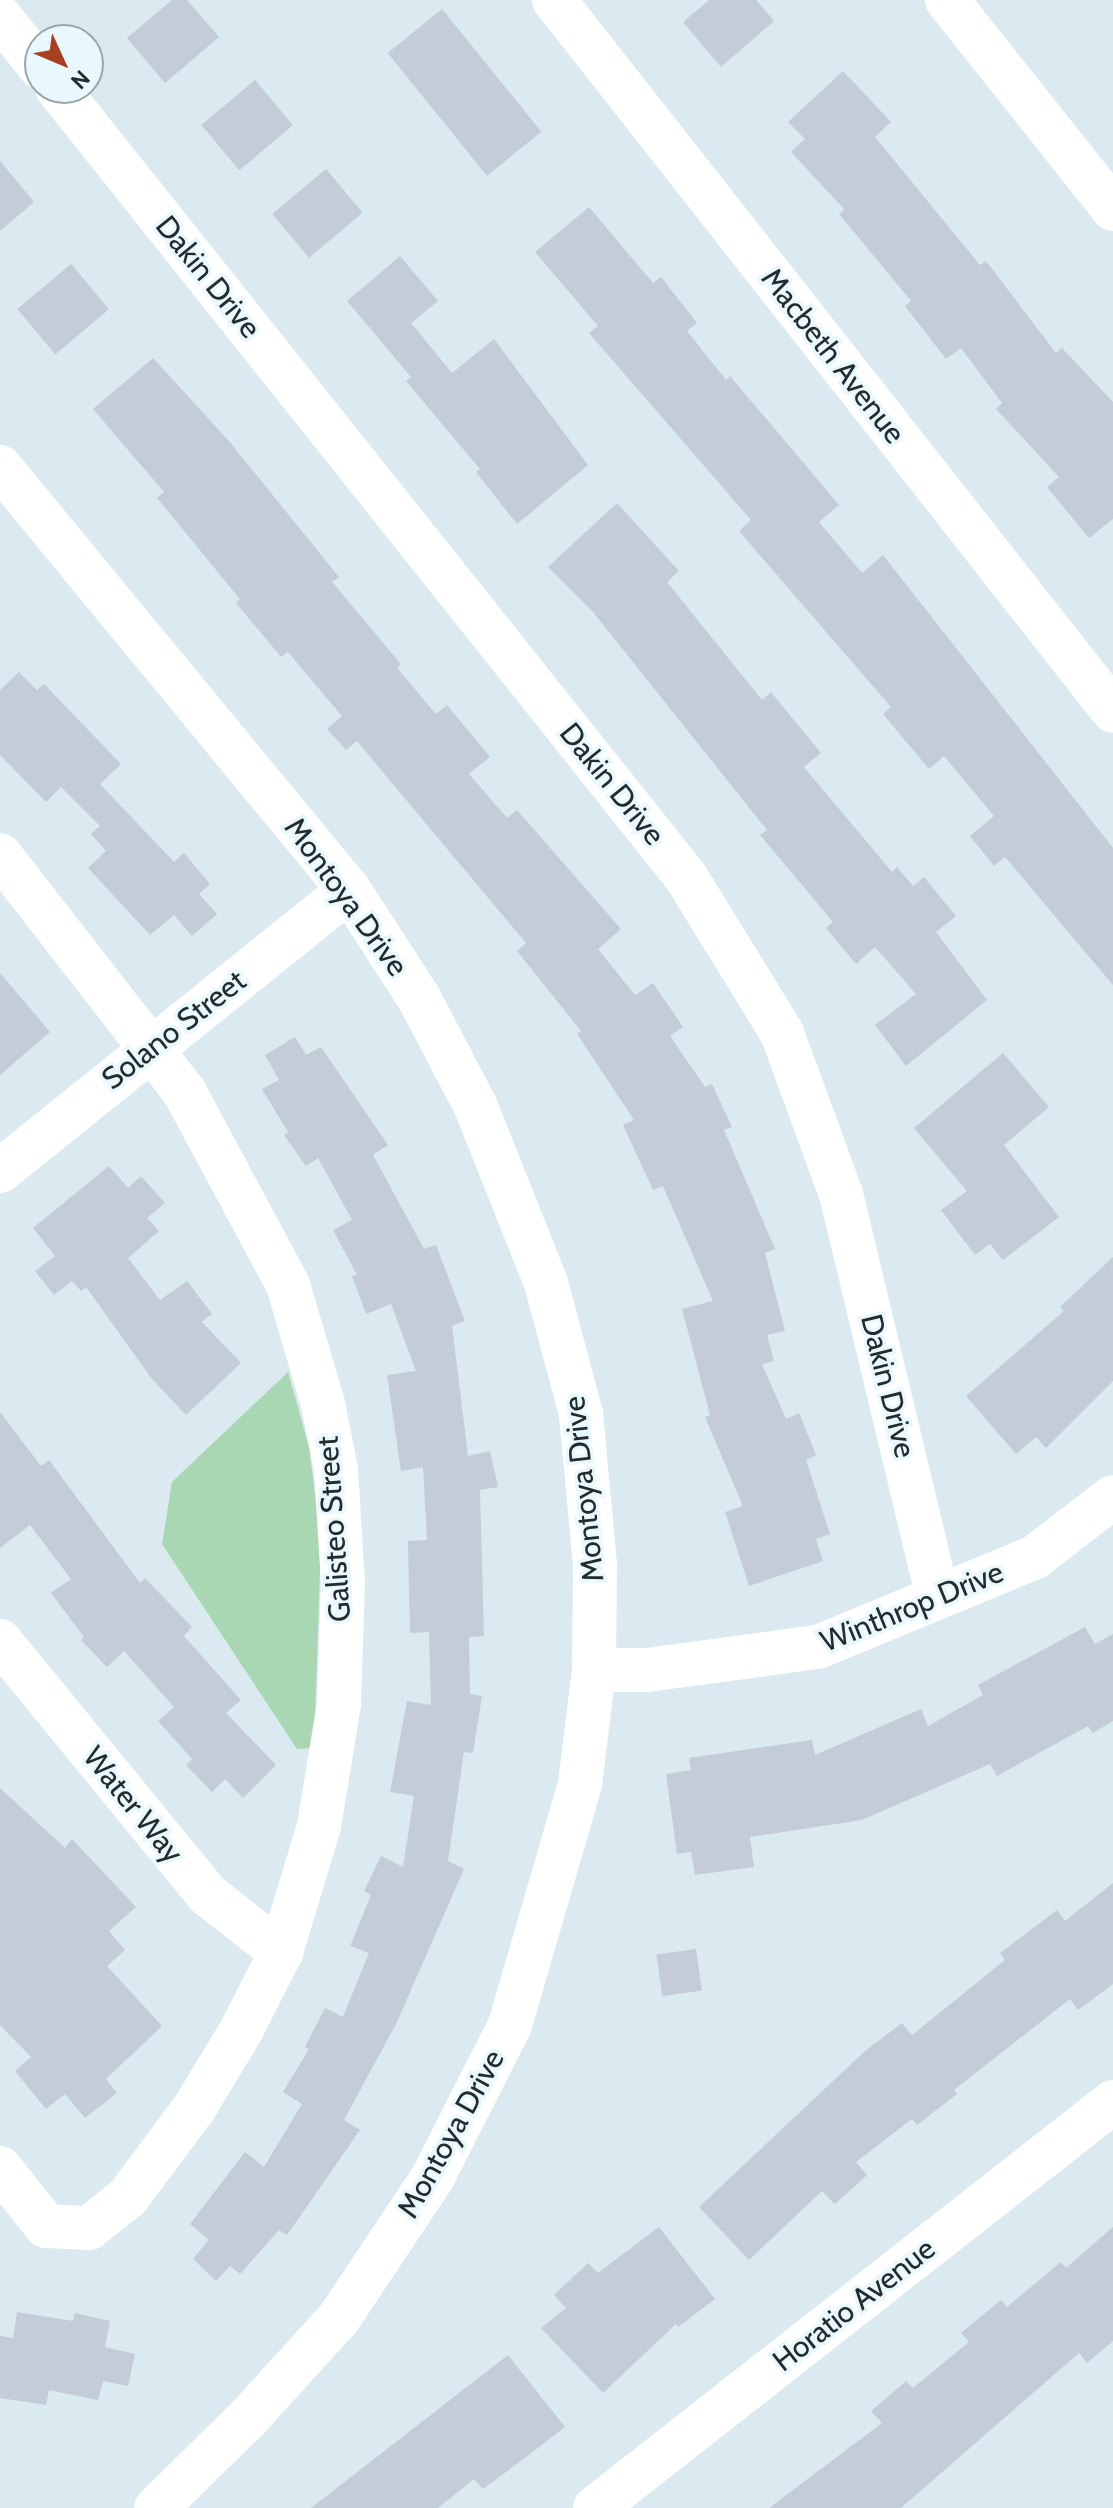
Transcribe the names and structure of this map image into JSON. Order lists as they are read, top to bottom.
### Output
{
  "streets": {
    "street": [
      "Dakin Drive",
      "Macbeth Avenue",
      "Montoya Drive",
      "Solano Street",
      "Galisteo Street",
      "Winthrop Drive",
      "Water Way",
      "Horatio Avenue"
    ]
  },
  "crossings": [
    ["Dakin Drive", "Winthrop Drive"],
    ["Montoya Drive", "Solano Street"],
    ["Montoya Drive", "Winthrop Drive"],
    ["Solano Street", "Galisteo Street"],
    ["Galisteo Street", "Water Way"]
  ],
  "north": "bottom right"
}
